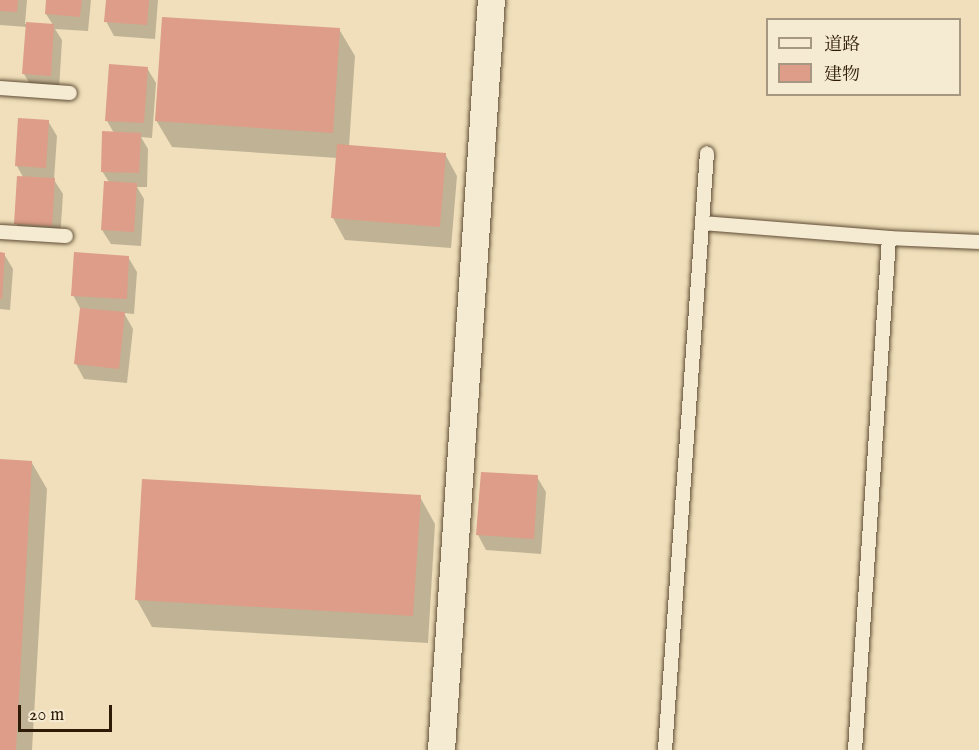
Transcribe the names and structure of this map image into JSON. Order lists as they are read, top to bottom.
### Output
{
  "legend": ["道路", "建物"],
  "scale_bar": "20 m"
}
